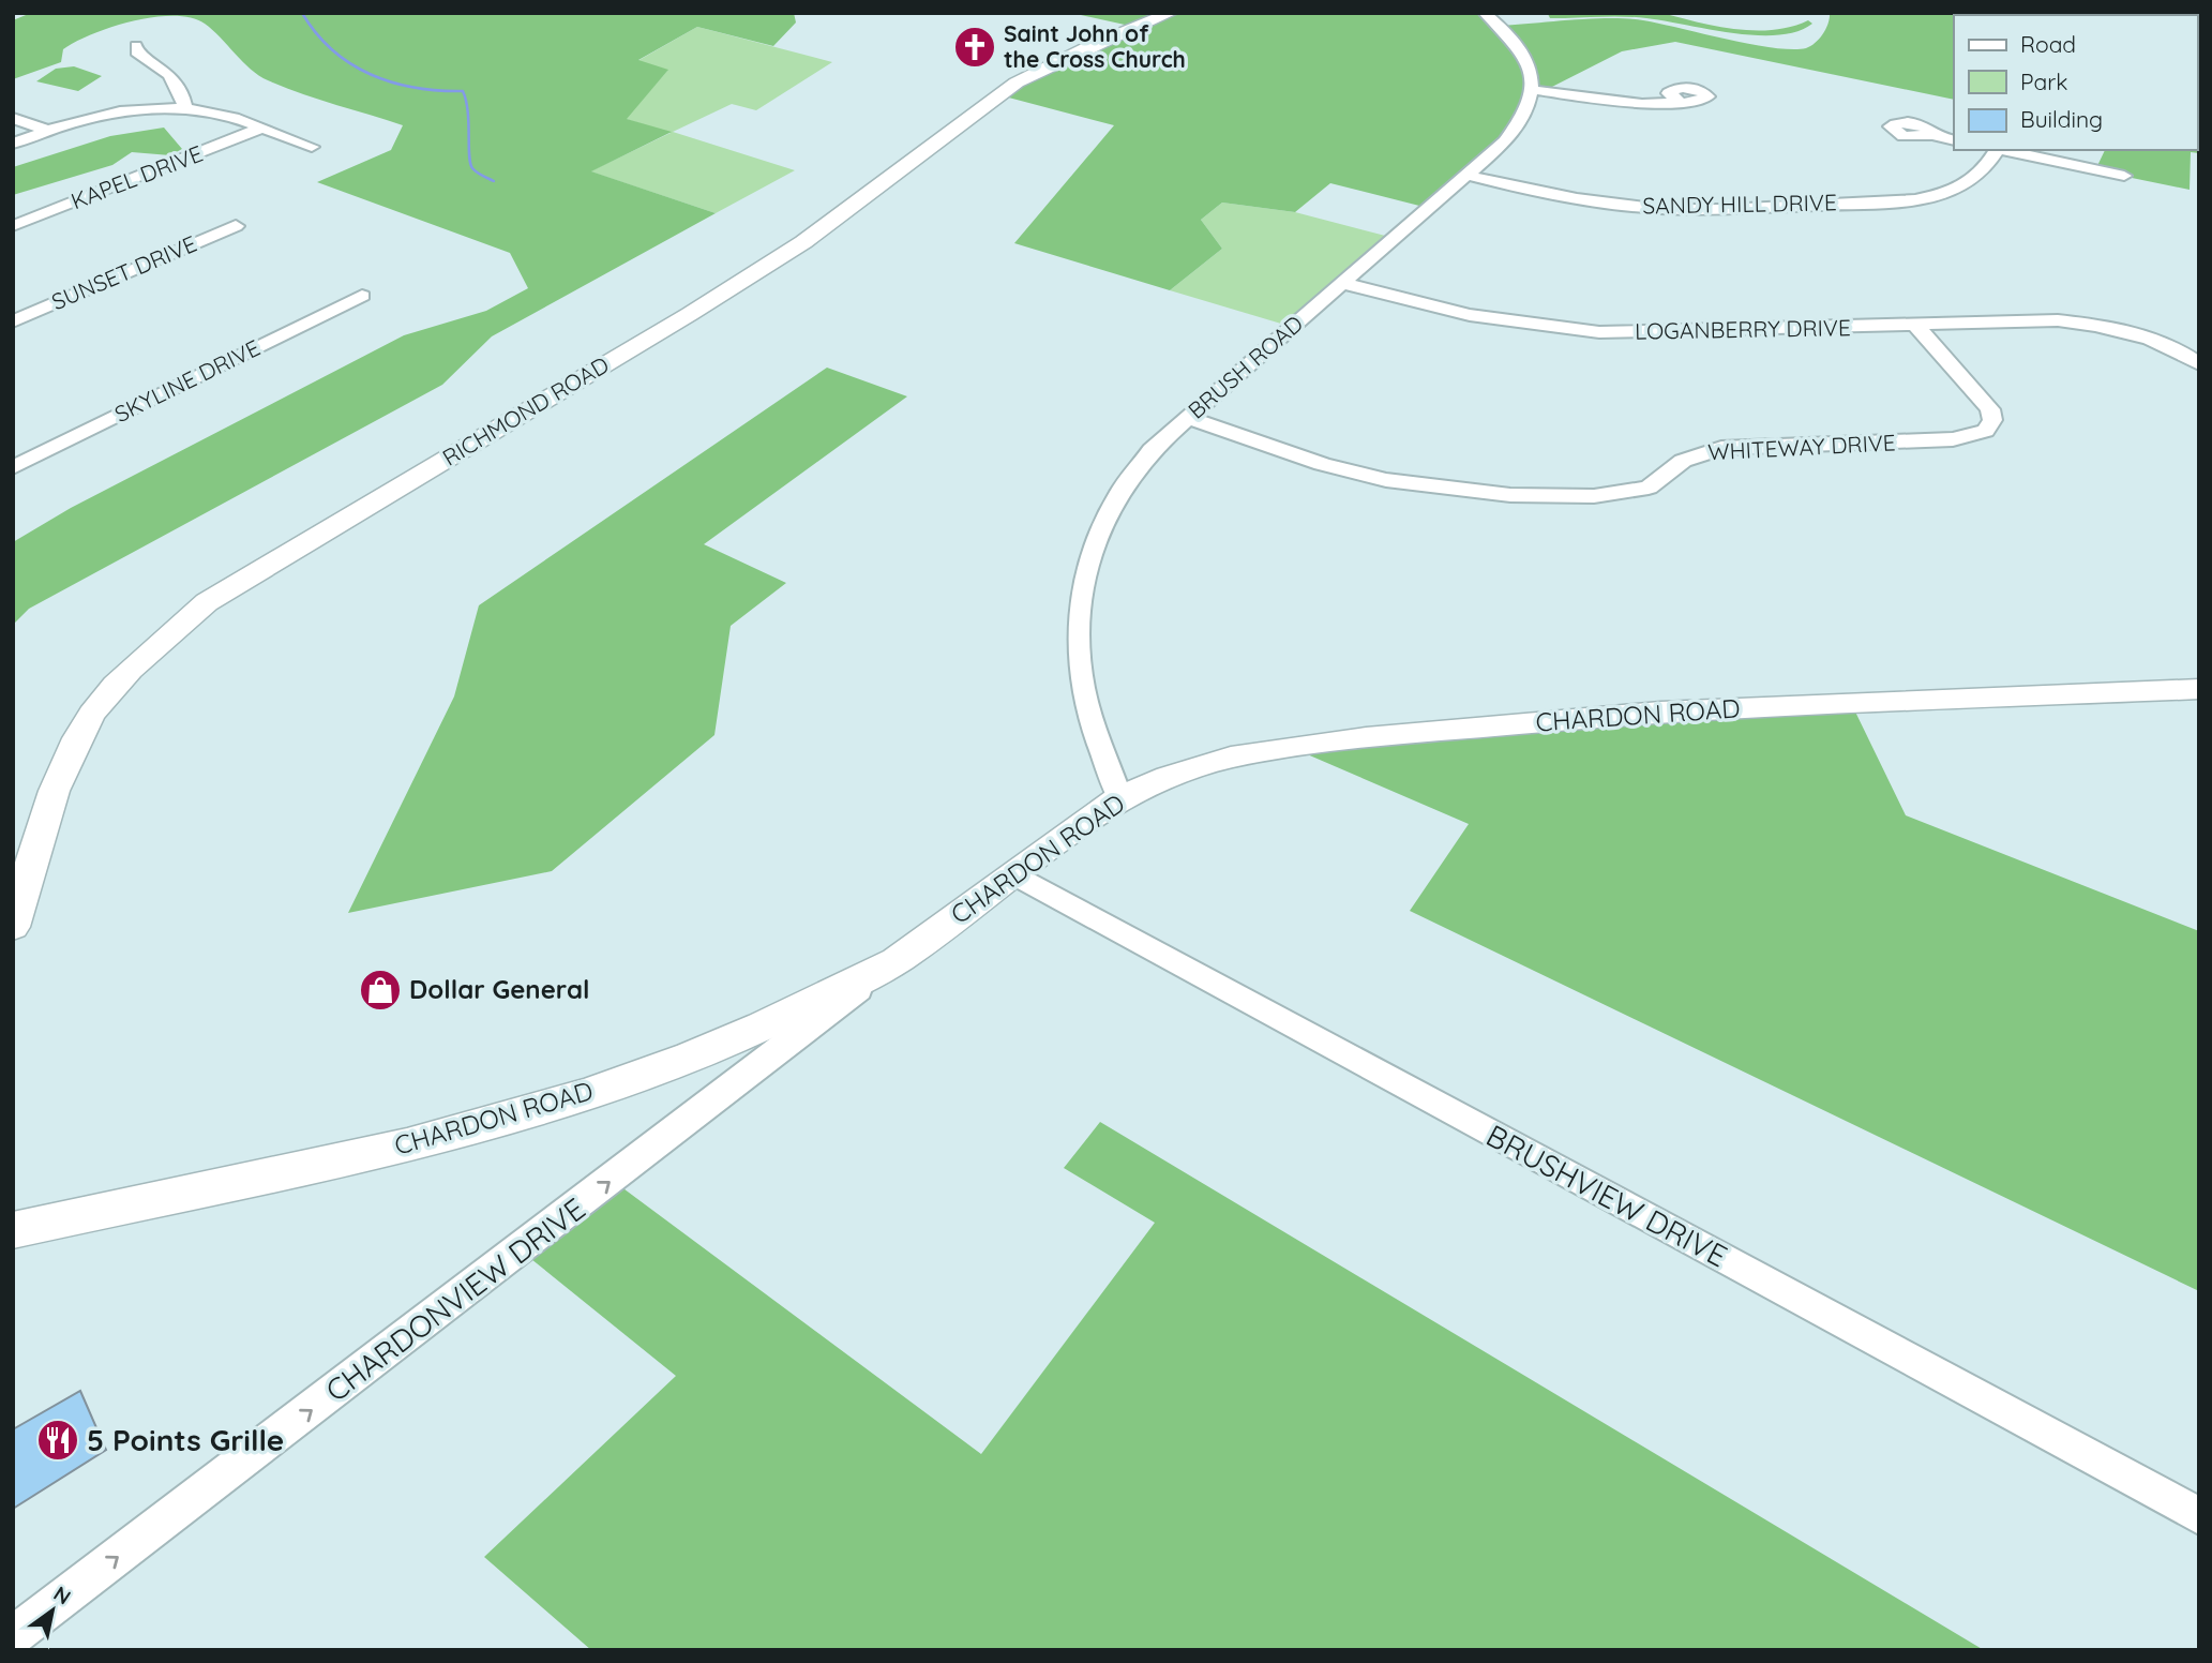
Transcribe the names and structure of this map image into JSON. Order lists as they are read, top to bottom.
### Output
{
  "streets": {
    "main road": ["RICHMOND ROAD", "CHARDON ROAD"],
    "street": [
      "KAPEL DRIVE",
      "SANDY HILL DRIVE",
      "SUNSET DRIVE",
      "LOGANBERRY DRIVE",
      "BRUSH ROAD",
      "SKYLINE DRIVE",
      "WHITEWAY DRIVE",
      "BRUSHVIEW DRIVE",
      "CHARDONVIEW DRIVE"
    ]
  },
  "crossings": [
    ["SANDY HILL DRIVE", "BRUSH ROAD"],
    ["LOGANBERRY DRIVE", "BRUSH ROAD"],
    ["LOGANBERRY DRIVE", "WHITEWAY DRIVE"],
    ["BRUSH ROAD", "WHITEWAY DRIVE"],
    ["BRUSH ROAD", "CHARDON ROAD"],
    ["CHARDON ROAD", "BRUSHVIEW DRIVE"],
    ["CHARDON ROAD", "CHARDONVIEW DRIVE"]
  ],
  "one_way": ["CHARDONVIEW DRIVE"],
  "places": {
    "church": ["Saint John of the Cross Church"],
    "shop": ["Dollar General"],
    "restaurant": ["5 Points Grille"]
  },
  "legend": ["Road", "Park", "Building"],
  "north": "top right"
}
